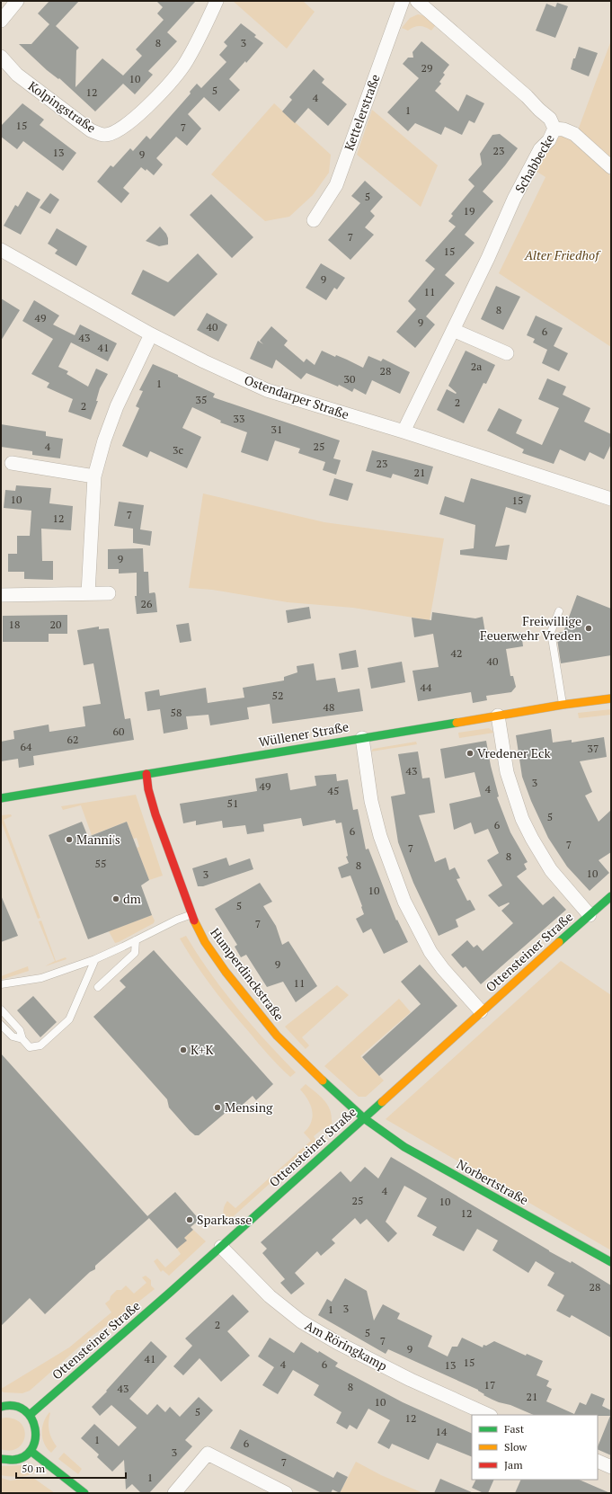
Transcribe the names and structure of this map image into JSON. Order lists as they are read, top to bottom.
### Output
{
  "streets": {
    "street": [
      "Kolpingstraße",
      "Kettelerstraße",
      "Schabbecke",
      "Ostendarper Straße",
      "Wüllener Straße",
      "Ottensteiner Straße",
      "Humperdinckstraße",
      "Norbertstraße",
      "Am Röringkamp"
    ]
  },
  "crossings": [
    ["Schabbecke", "Ostendarper Straße"],
    ["Wüllener Straße", "Humperdinckstraße"],
    ["Ottensteiner Straße", "Humperdinckstraße"],
    ["Ottensteiner Straße", "Norbertstraße"],
    ["Ottensteiner Straße", "Am Röringkamp"],
    ["Humperdinckstraße", "Norbertstraße"]
  ],
  "parks": ["Alter Friedhof"],
  "places": [
    "Freiwillige Feuerwehr Vreden",
    "Vredener Eck",
    "Manni's",
    "dm",
    "K+K",
    "Mensing",
    "Sparkasse"
  ],
  "house_numbers": [
    "8",
    "3",
    "29",
    "10",
    "5",
    "12",
    "4",
    "1",
    "15",
    "7",
    "23",
    "13",
    "9",
    "5",
    "19",
    "7",
    "15",
    "9",
    "11",
    "8",
    "49",
    "9",
    "40",
    "6",
    "43",
    "41",
    "2a",
    "28",
    "30",
    "1",
    "35",
    "2",
    "2",
    "33",
    "31",
    "4",
    "25",
    "3c",
    "23",
    "21",
    "10",
    "15",
    "7",
    "12",
    "9",
    "26",
    "18",
    "20",
    "42",
    "40",
    "44",
    "52",
    "48",
    "58",
    "60",
    "62",
    "64",
    "37",
    "43",
    "3",
    "49",
    "4",
    "45",
    "51",
    "5",
    "6",
    "6",
    "7",
    "7",
    "8",
    "55",
    "8",
    "10",
    "3",
    "10",
    "5",
    "7",
    "9",
    "11",
    "4",
    "25",
    "10",
    "12",
    "28",
    "3",
    "1",
    "2",
    "5",
    "7",
    "9",
    "41",
    "15",
    "4",
    "6",
    "13",
    "17",
    "8",
    "43",
    "21",
    "10",
    "5",
    "12",
    "14",
    "1",
    "6",
    "3",
    "7",
    "1"
  ],
  "legend": ["Fast", "Slow", "Jam"],
  "scale_bar": "50 m"
}
